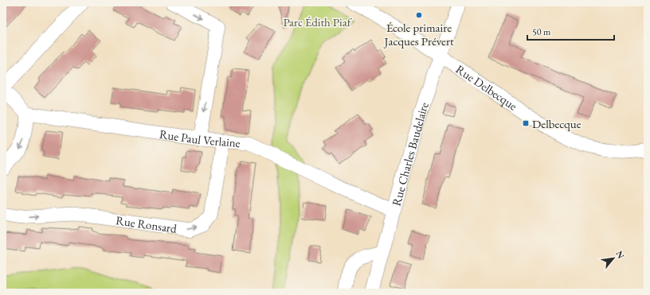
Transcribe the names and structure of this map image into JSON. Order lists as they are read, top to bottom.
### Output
{
  "streets": {
    "street": [
      "Rue Delbecque",
      "Rue Paul Verlaine",
      "Rue Charles Baudelaire",
      "Rue Ronsard"
    ]
  },
  "crossings": [
    ["Rue Delbecque", "Rue Charles Baudelaire"],
    ["Rue Paul Verlaine", "Rue Charles Baudelaire"],
    ["Rue Paul Verlaine", "Rue Ronsard"]
  ],
  "one_way": ["Rue Ronsard"],
  "parks": ["Parc Édith Piaf"],
  "places": {
    "other": ["École primaire Jacques Prévert"],
    "transit": ["Delbecque"]
  },
  "scale_bar": "50 m",
  "north": "top right"
}
